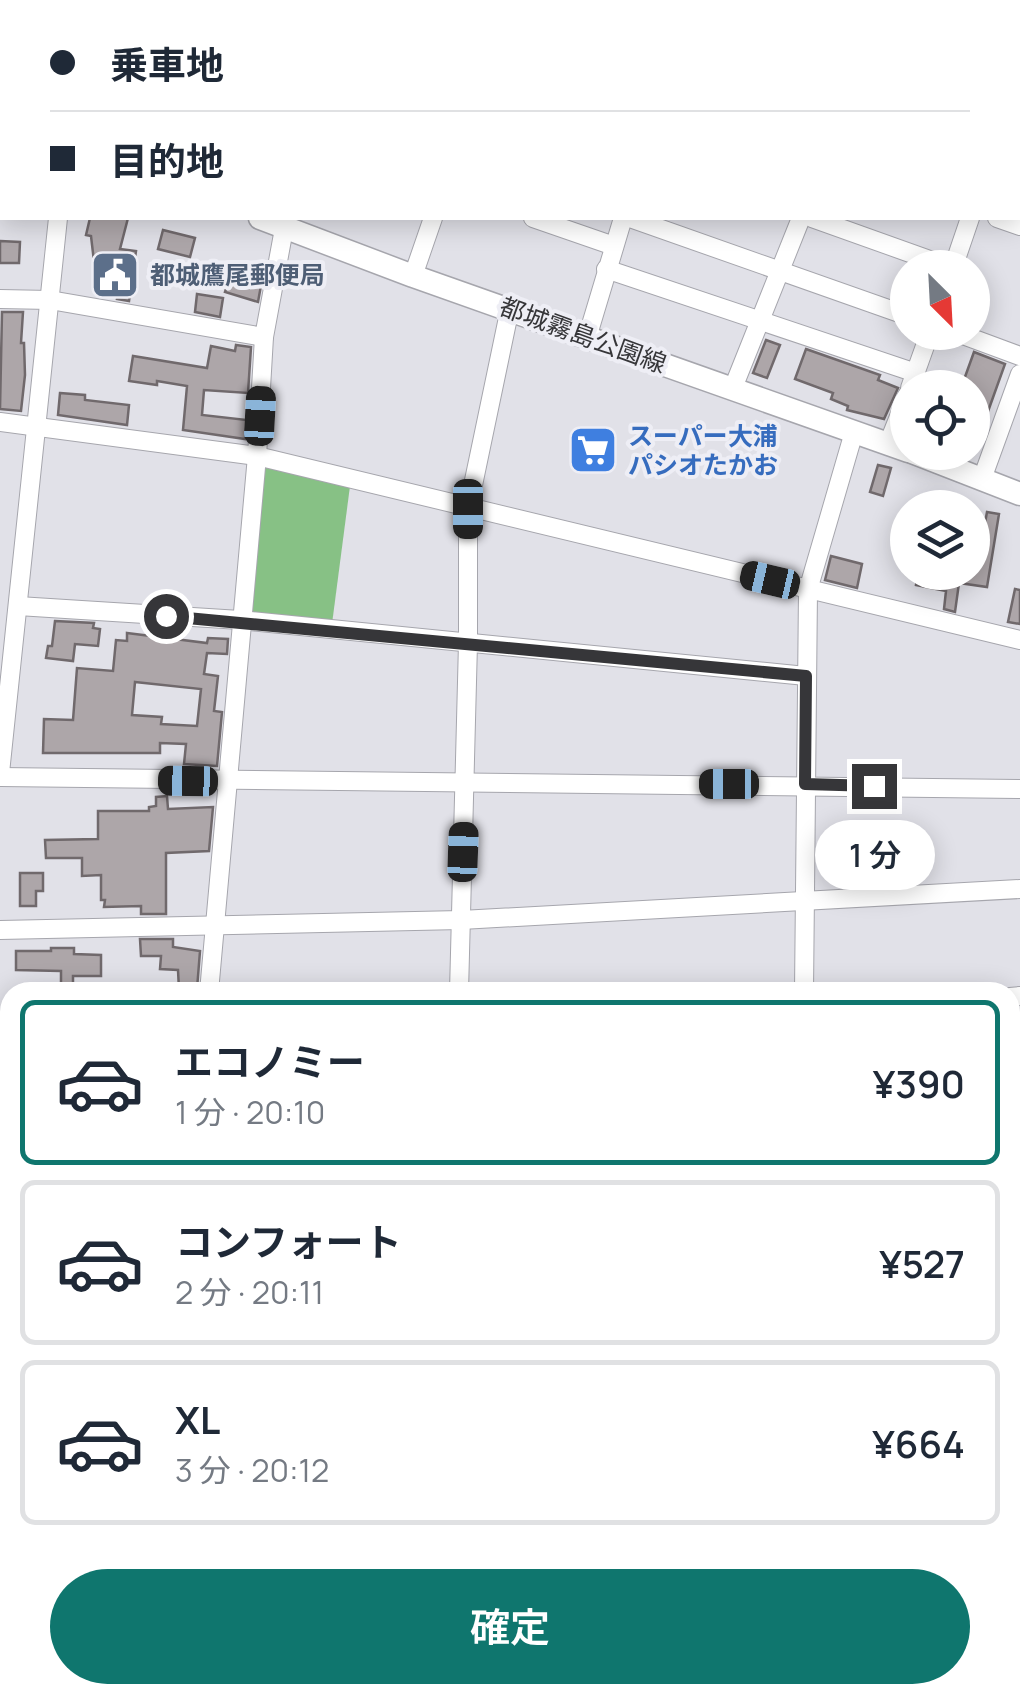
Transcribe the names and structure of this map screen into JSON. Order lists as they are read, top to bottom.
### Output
{
  "streets": {
    "main road": ["都城霧島公園線"]
  },
  "places": {
    "public building": ["都城鷹尾郵便局"],
    "supermarket": ["スーパー大浦 パシオたかお"]
  },
  "north": "bottom right",
  "page": {
    "banner": ["乗車地", "目的地"],
    "bubble": "1 分",
    "list": [
      {
        "name": "エコノミー",
        "note": "1 分 · 20:10",
        "value": "¥390"
      },
      {
        "name": "コンフォート",
        "note": "2 分 · 20:11",
        "value": "¥527"
      },
      {
        "name": "XL",
        "note": "3 分 · 20:12",
        "value": "¥664"
      }
    ],
    "buttons": "確定"
  }
}
